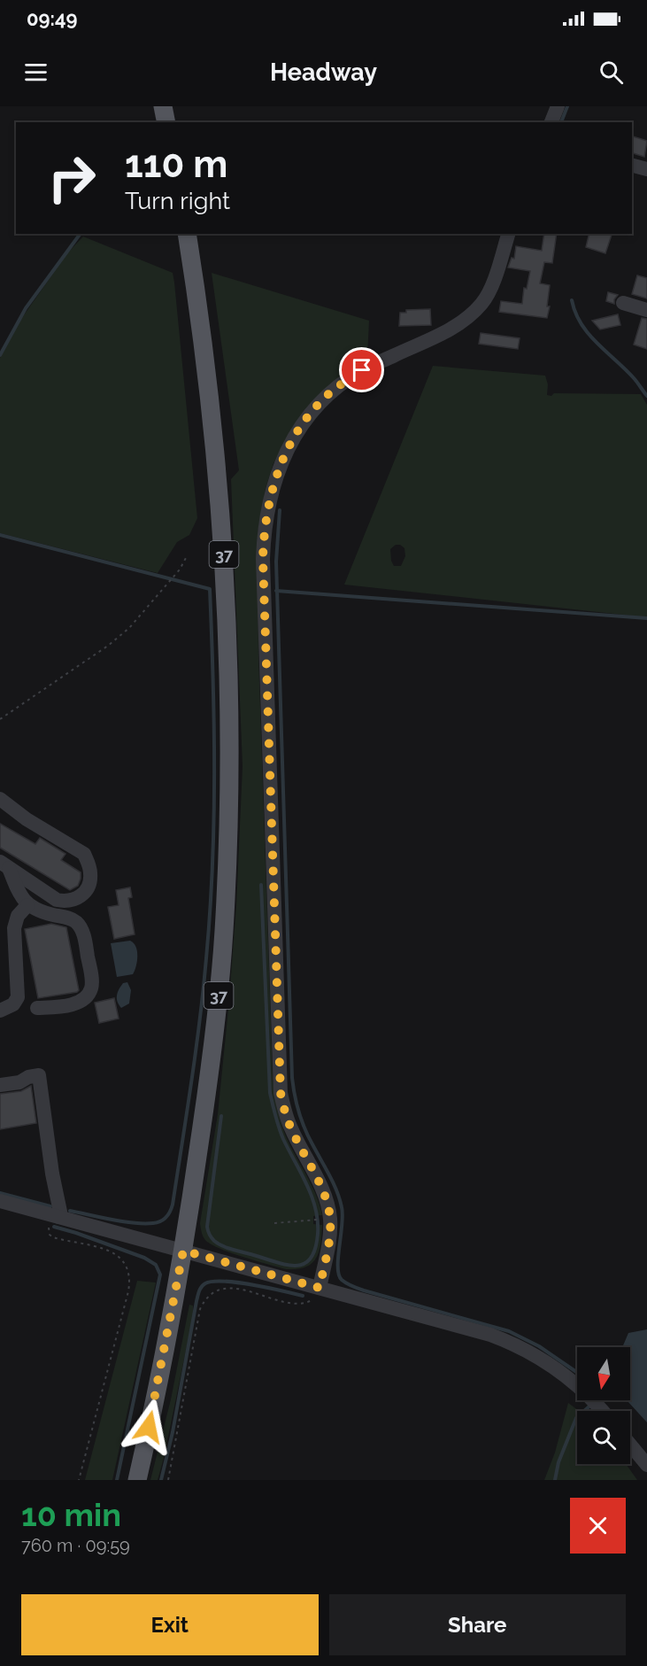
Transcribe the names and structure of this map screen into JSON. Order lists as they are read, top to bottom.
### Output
{
  "streets": {
    "main road": ["37"]
  },
  "north": "bottom",
  "page": {
    "status": "09:49",
    "header": "Headway",
    "turn": ["110 m", "Turn right"],
    "heading": ["10 min", "760 m · 09:59"],
    "buttons": ["Exit", "Share"]
  }
}
